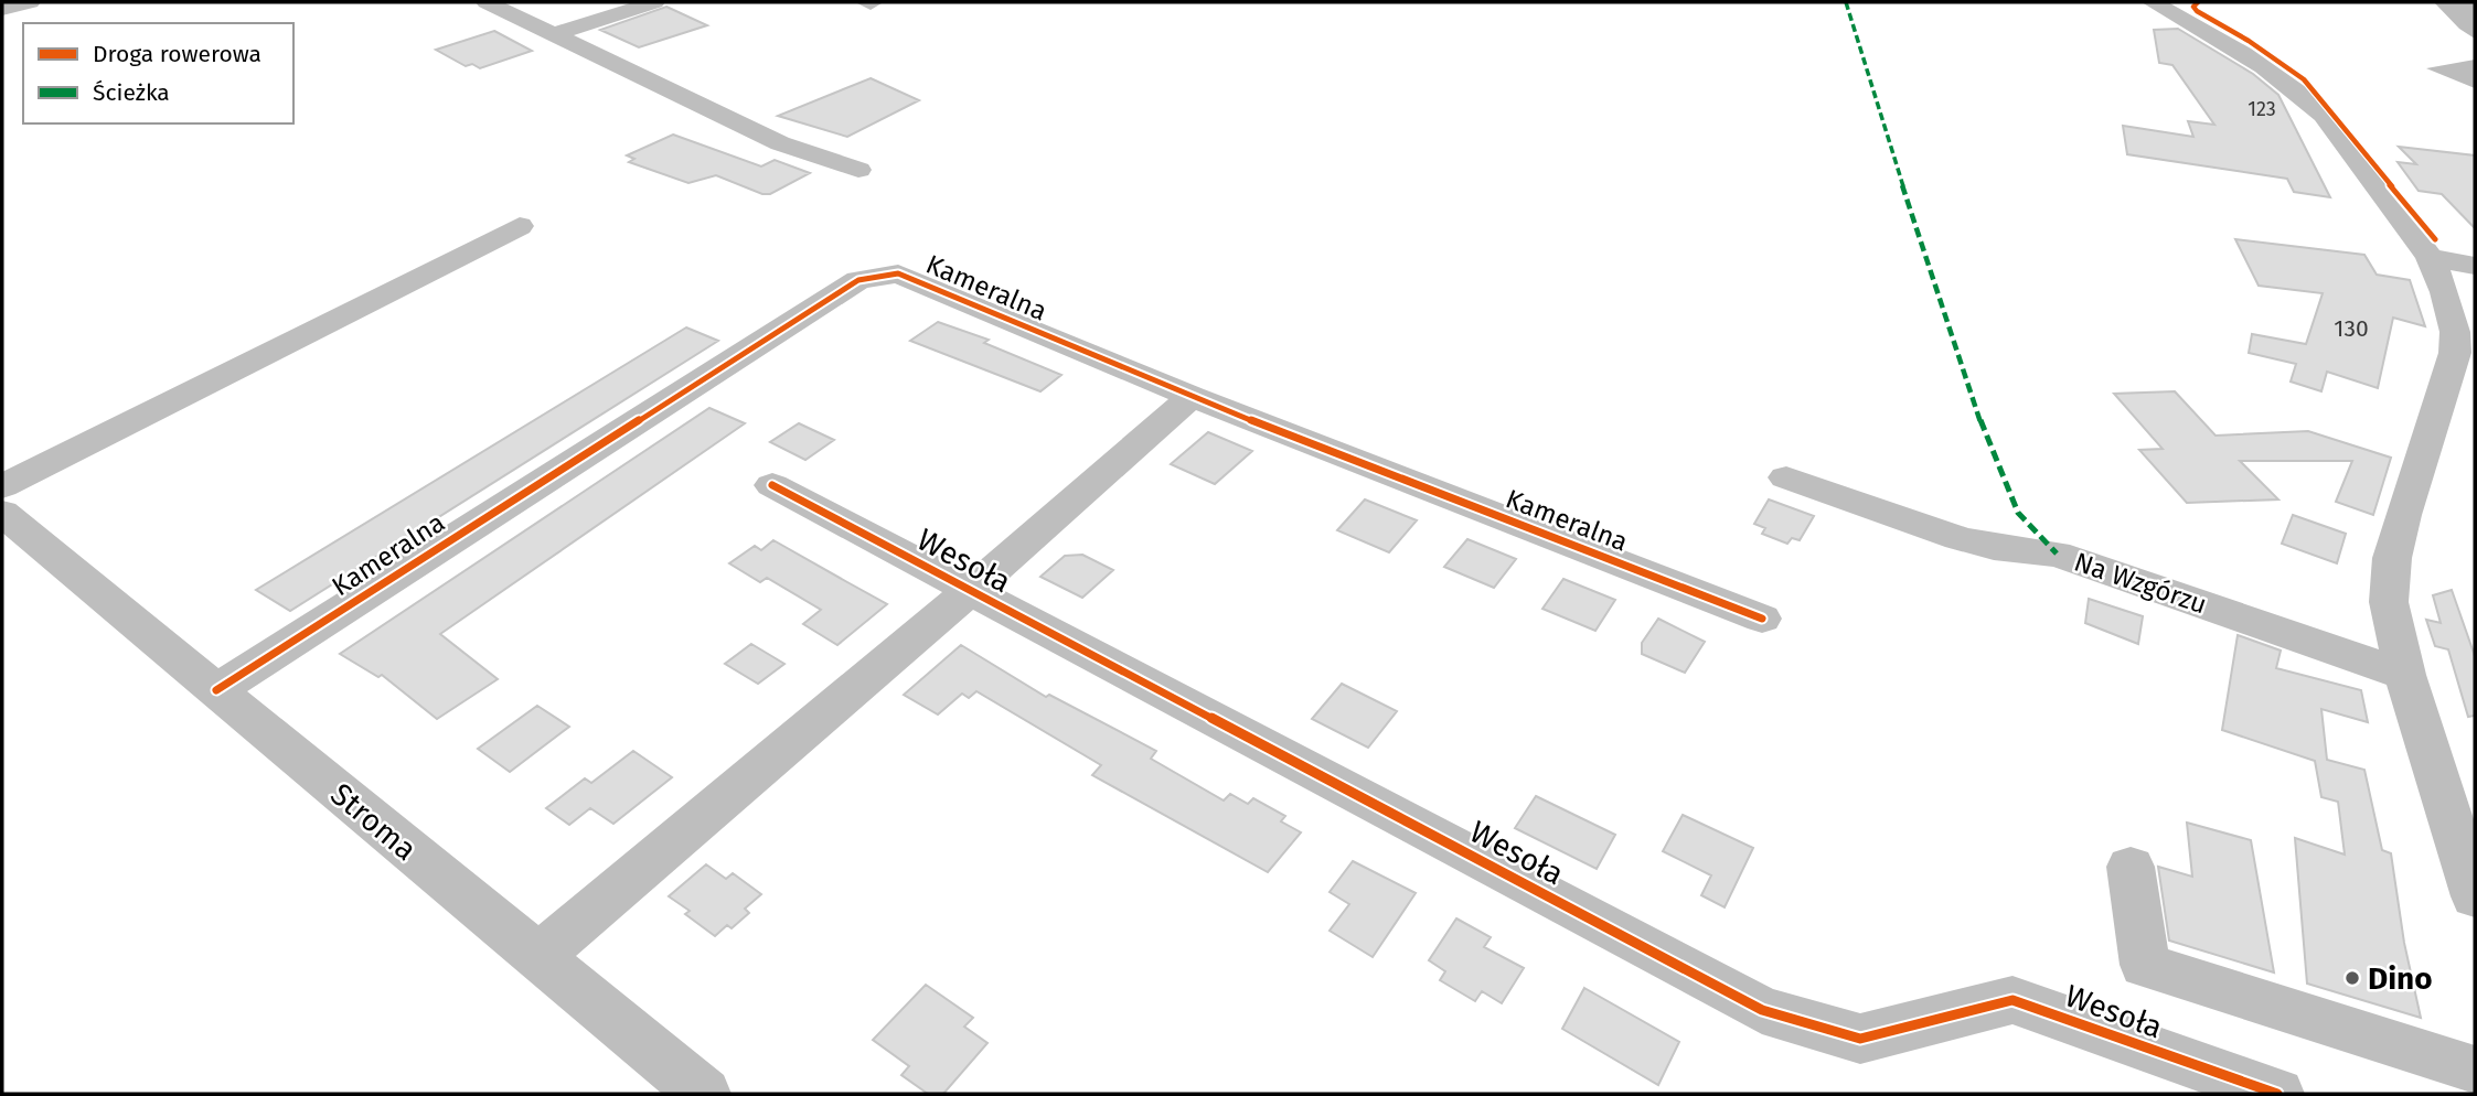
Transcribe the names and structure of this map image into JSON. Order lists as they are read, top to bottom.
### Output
{
  "streets": {
    "street": [
      "Kameralna",
      "Wesoła",
      "Na Wzgórzu",
      "Stroma"
    ]
  },
  "crossings": [
    ["Kameralna", "Wesoła"],
    ["Kameralna", "Stroma"],
    ["Wesoła", "Stroma"]
  ],
  "places": ["Dino"],
  "house_numbers": ["123", "130"],
  "legend": ["Droga rowerowa", "Ścieżka"]
}
